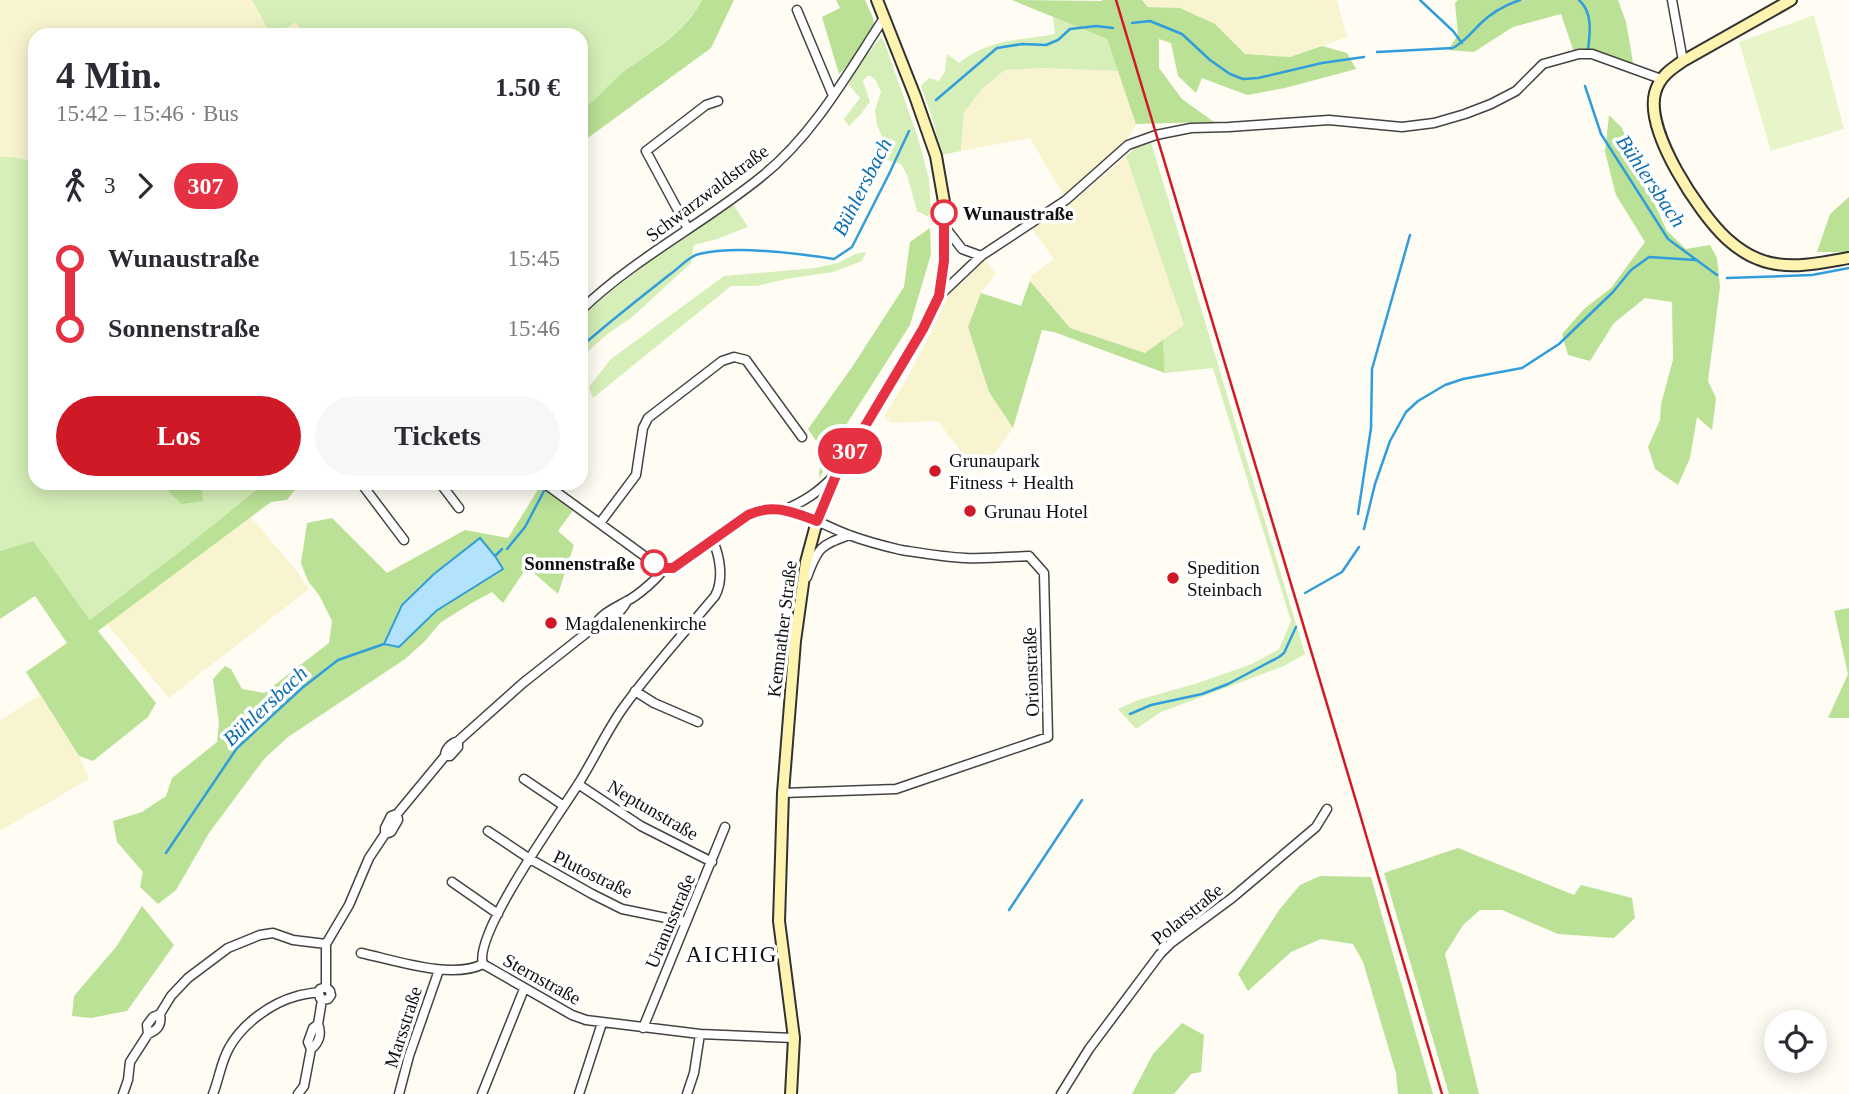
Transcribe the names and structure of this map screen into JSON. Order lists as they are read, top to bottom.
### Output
{
  "streets": {
    "main road": ["Kemnather Straße"],
    "street": [
      "Schwarzwaldstraße",
      "Orionstraße",
      "Neptunstraße",
      "Plutostraße",
      "Polarstraße",
      "Uranusstraße",
      "Sternstraße",
      "Marsstraße"
    ]
  },
  "crossings": [
    ["Schwarzwaldstraße", "Kemnather Straße"],
    ["Kemnather Straße", "Orionstraße"],
    ["Kemnather Straße", "Sternstraße"],
    ["Neptunstraße", "Uranusstraße"],
    ["Plutostraße", "Uranusstraße"],
    ["Uranusstraße", "Sternstraße"],
    ["Sternstraße", "Marsstraße"]
  ],
  "districts": ["AICHIG"],
  "water": ["Bühlersbach"],
  "places": [
    "Wunaustraße",
    "Grunaupark Fitness + Health",
    "Grunau Hotel",
    "Sonnenstraße",
    "Spedition Steinbach",
    "Magdalenenkirche"
  ],
  "lines": ["bus line 307"],
  "page": {
    "on_map": "307",
    "heading": ["4 Min.", "15:42 – 15:46 · Bus", "1.50 €"],
    "legs": ["3", "307"],
    "list": [
      {
        "name": "Wunaustraße",
        "value": "15:45"
      },
      {
        "name": "Sonnenstraße",
        "value": "15:46"
      }
    ],
    "buttons": ["Los", "Tickets"]
  }
}
